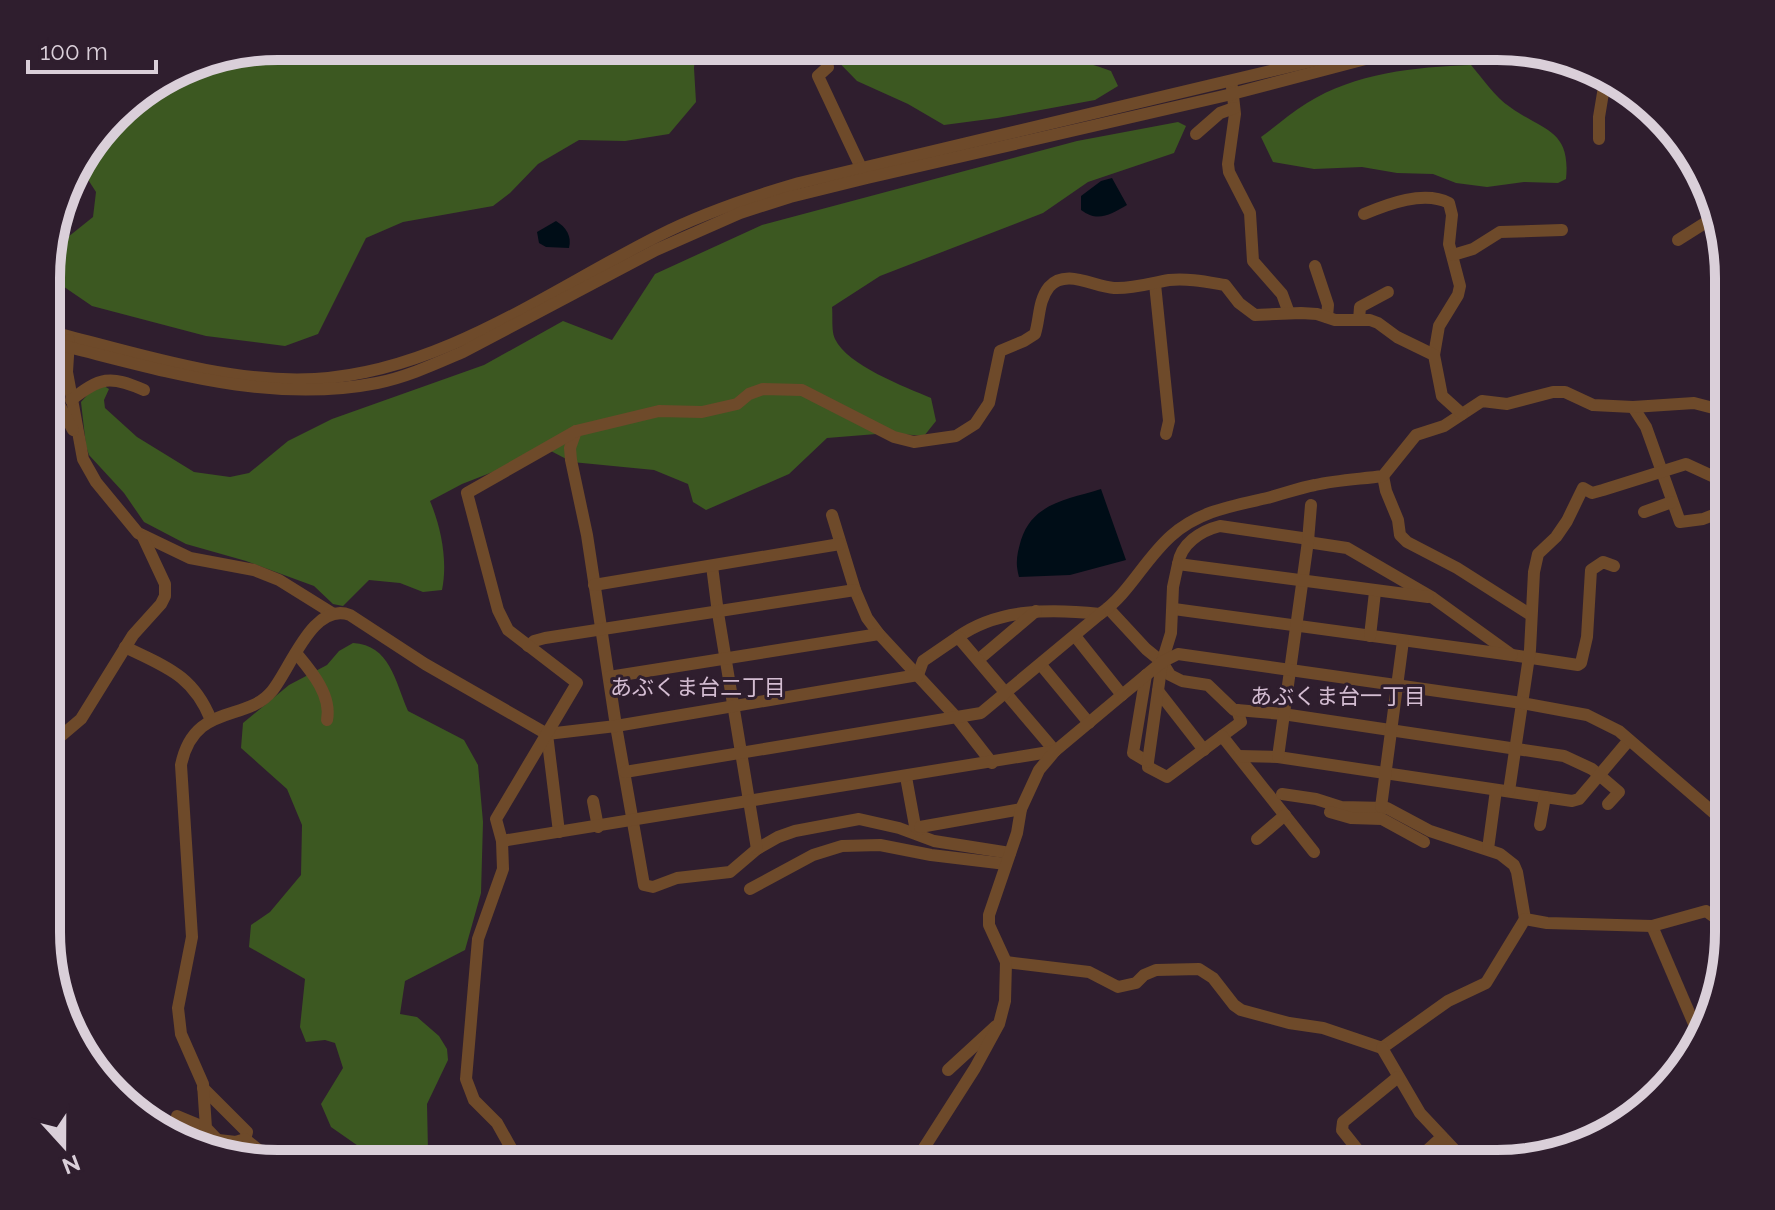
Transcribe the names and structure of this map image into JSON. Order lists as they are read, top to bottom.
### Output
{
  "districts": ["あぶくま台二丁目", "あぶくま台一丁目"],
  "scale_bar": "100 m",
  "north": "bottom"
}
